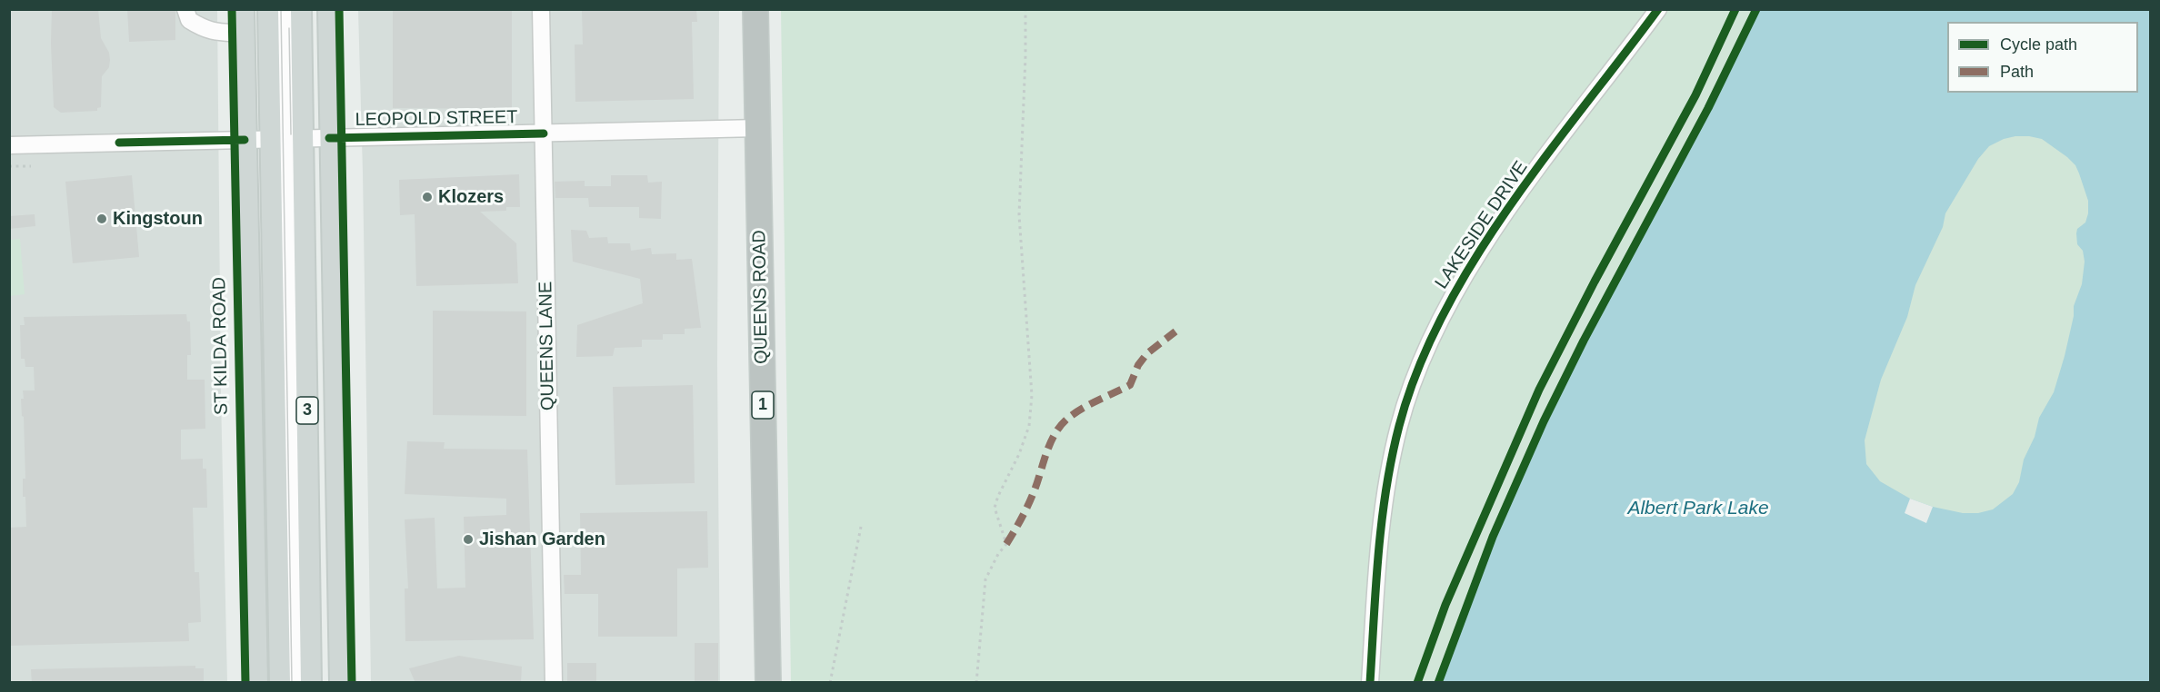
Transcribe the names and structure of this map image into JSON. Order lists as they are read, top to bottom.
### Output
{
  "streets": {
    "highway": ["QUEENS ROAD", "1"],
    "main road": ["ST KILDA ROAD", "3"],
    "street": ["LEOPOLD STREET", "LAKESIDE DRIVE", "QUEENS LANE"]
  },
  "crossings": [
    ["LEOPOLD STREET", "QUEENS ROAD"],
    ["LEOPOLD STREET", "ST KILDA ROAD"],
    ["LEOPOLD STREET", "QUEENS LANE"],
    ["LEOPOLD STREET", "3"]
  ],
  "water": ["Albert Park Lake"],
  "places": ["Klozers", "Kingstoun", "Jishan Garden"],
  "legend": ["Cycle path", "Path"]
}
